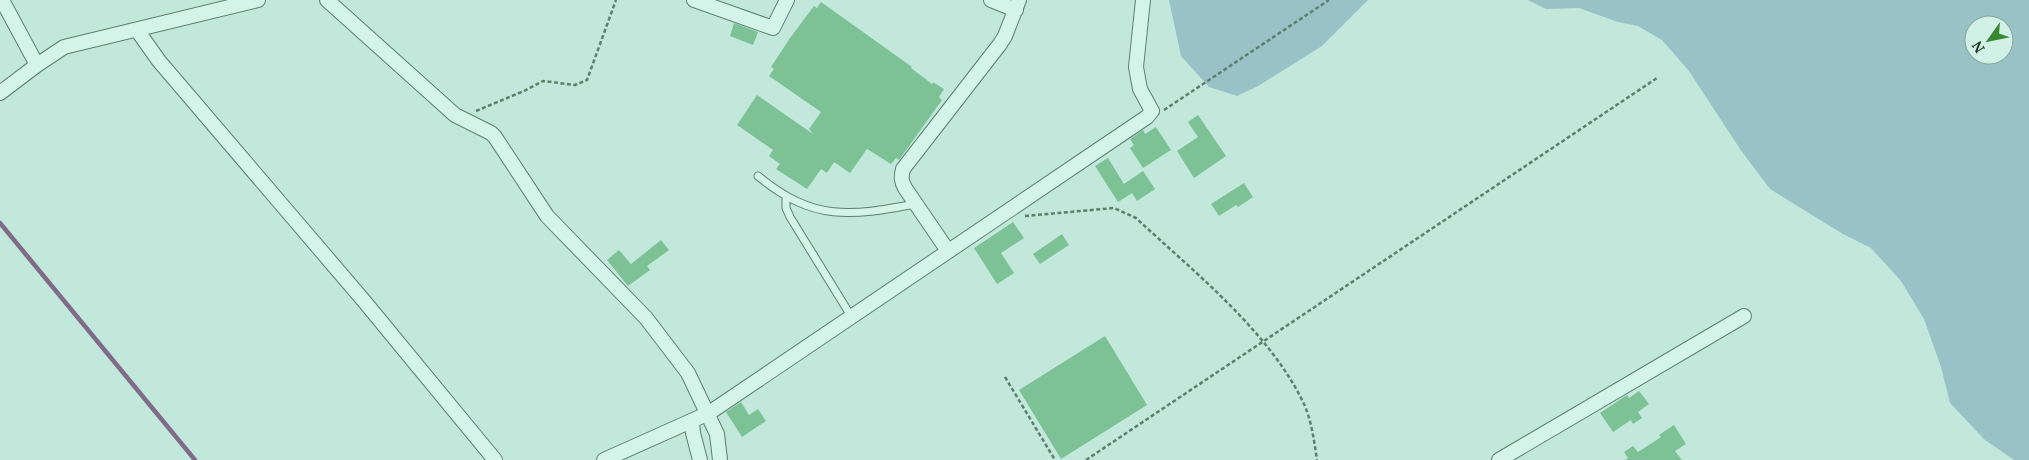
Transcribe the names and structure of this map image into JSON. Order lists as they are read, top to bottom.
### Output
{
  "north": "bottom left"
}
